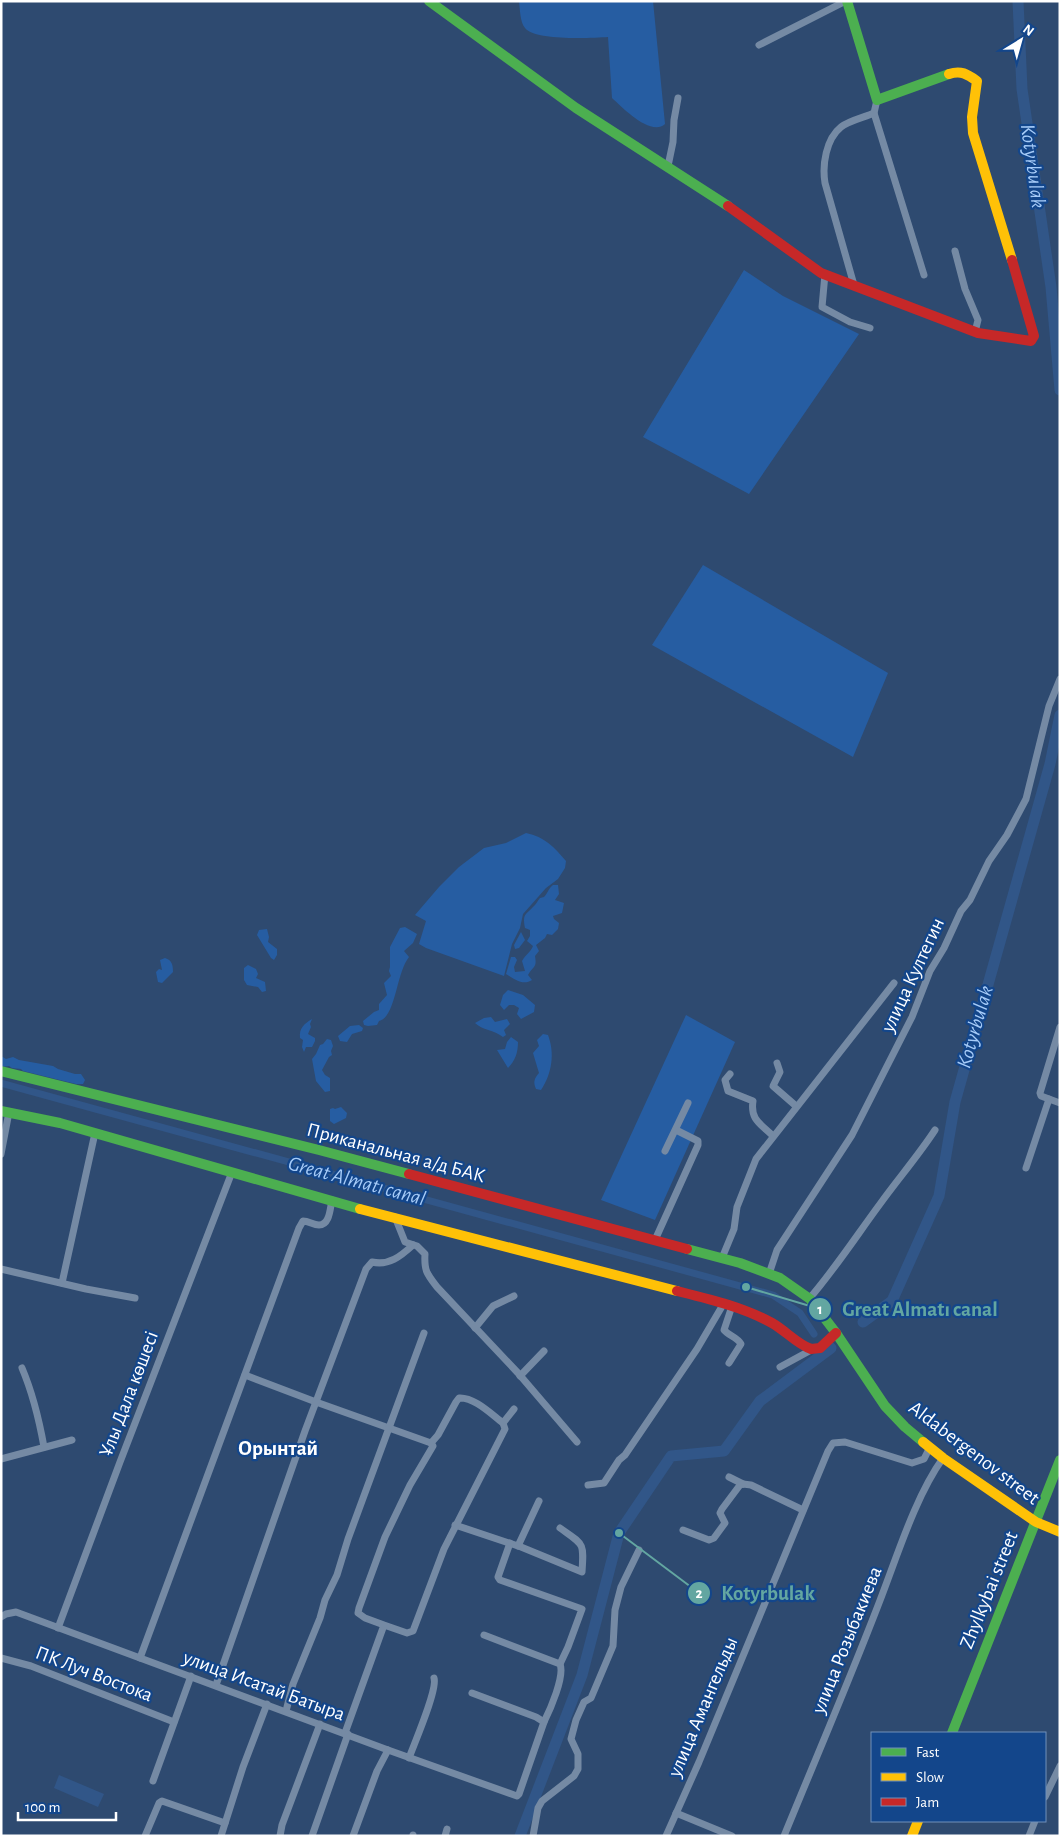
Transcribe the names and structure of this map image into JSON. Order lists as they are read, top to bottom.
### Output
{
  "streets": {
    "street": [
      "улица Култегин",
      "Приканальная а/д БАК",
      "Ұлы Дала көшесі",
      "Aldabergenov street",
      "Zhylkybai street",
      "улица Розыбакиева",
      "ПК Луч Востока",
      "улица Исатай Батыра",
      "улица Амангельды"
    ]
  },
  "crossings": [
    ["улица Култегин", "Приканальная а/д БАК"],
    ["Приканальная а/д БАК", "Aldabergenov street"],
    ["Ұлы Дала көшесі", "улица Исатай Батыра"],
    ["Aldabergenov street", "Zhylkybai street"],
    ["Aldabergenov street", "улица Розыбакиева"],
    ["Aldabergenov street", "улица Амангельды"]
  ],
  "districts": ["Орынтай"],
  "water": ["Kotyrbulak", "Great Almatı canal"],
  "places": ["Great Almatı canal", "Kotyrbulak"],
  "legend": ["Fast", "Slow", "Jam"],
  "scale_bar": "100 m",
  "north": "top right"
}
